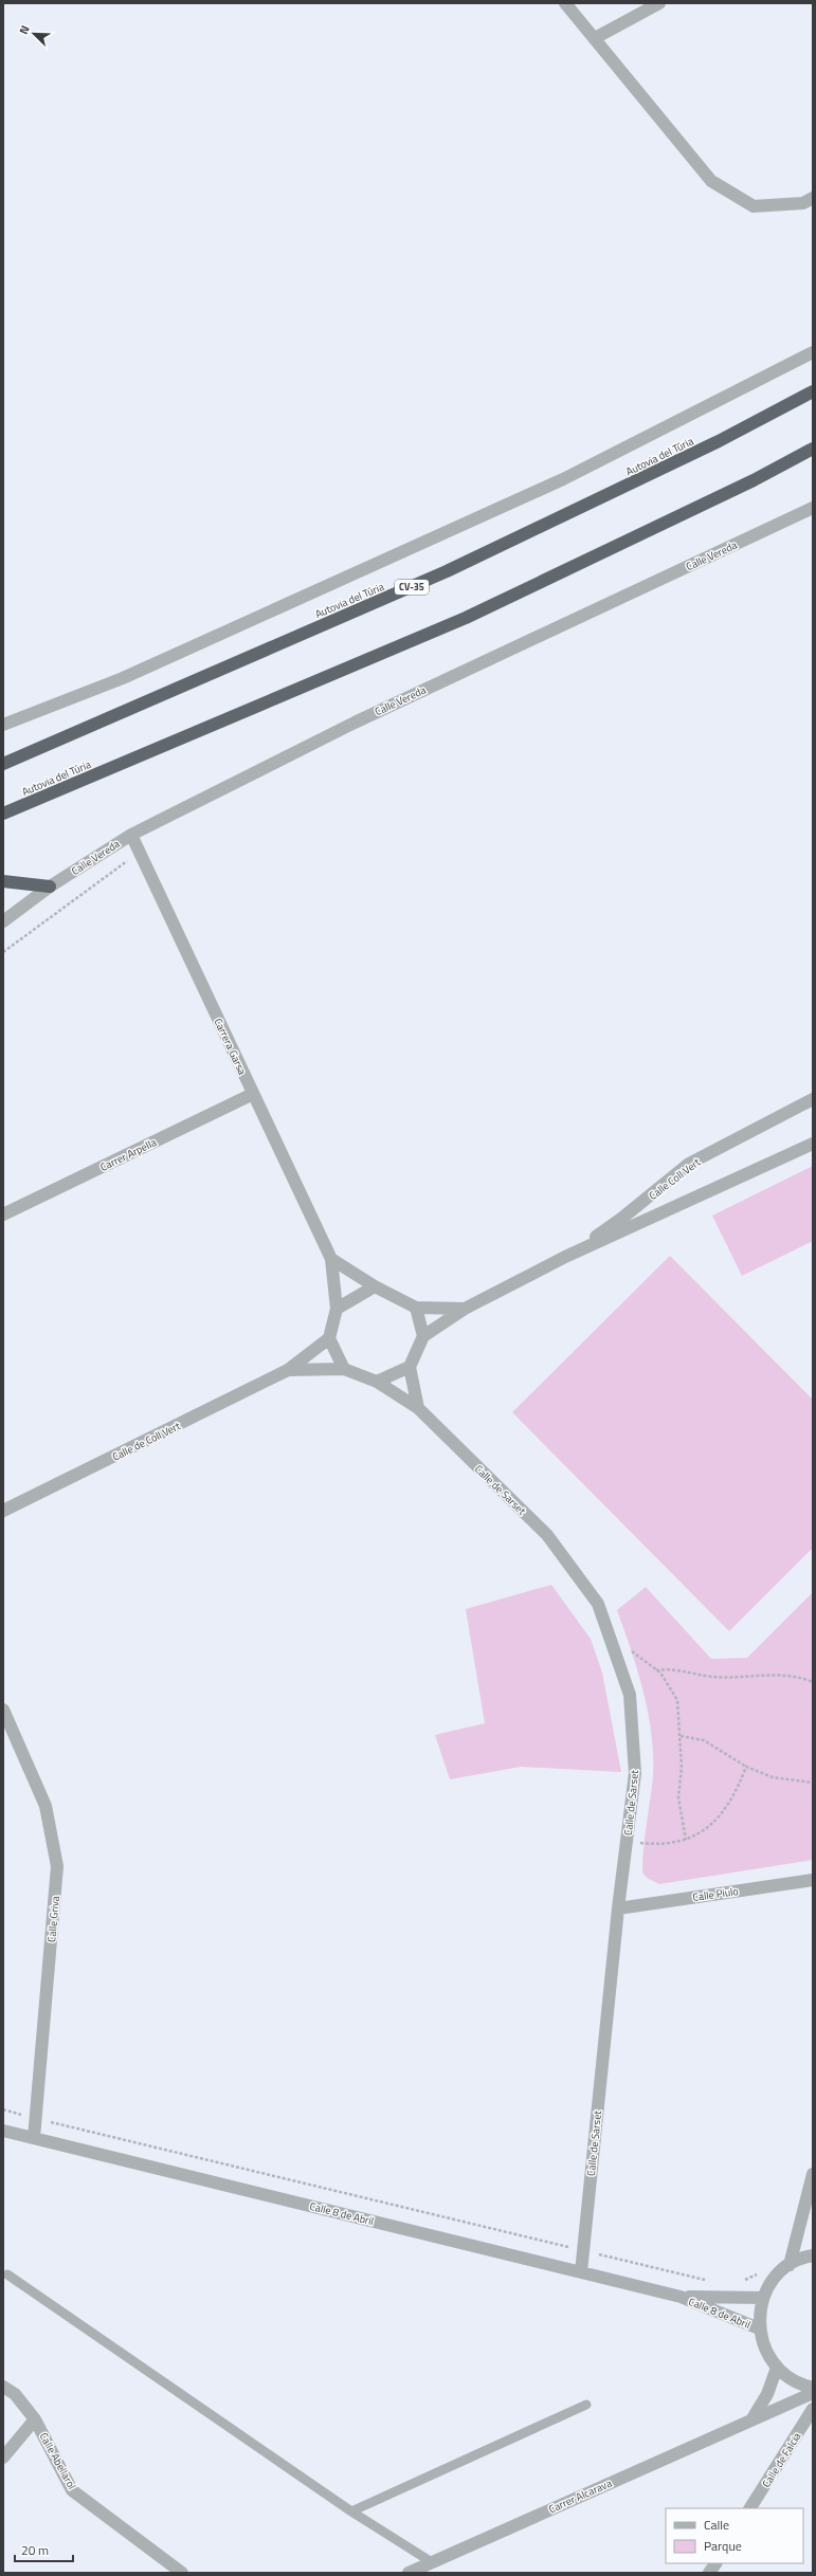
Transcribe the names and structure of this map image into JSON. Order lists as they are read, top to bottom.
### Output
{
  "streets": {
    "highway": ["Autovia del Túria", "CV-35"],
    "street": [
      "Calle Vereda",
      "Carrera Garsa",
      "Carrer Arpella",
      "Calle Coll Vert",
      "Calle de Coll Vert",
      "Calle de Sarset",
      "Calle Piulo",
      "Calle Griva",
      "Calle 8 de Abril",
      "Calle de Falcia",
      "Calle Abellarol",
      "Carrer Alcarava"
    ]
  },
  "crossings": [
    ["Calle Vereda", "Carrera Garsa"],
    ["Carrera Garsa", "Carrer Arpella"],
    ["Carrera Garsa", "Calle Coll Vert"],
    ["Carrera Garsa", "Calle de Coll Vert"],
    ["Carrera Garsa", "Calle de Sarset"],
    ["Calle Coll Vert", "Calle de Coll Vert"],
    ["Calle Coll Vert", "Calle de Sarset"],
    ["Calle de Coll Vert", "Calle de Sarset"],
    ["Calle de Sarset", "Calle Piulo"],
    ["Calle de Sarset", "Calle 8 de Abril"],
    ["Calle Griva", "Calle 8 de Abril"]
  ],
  "legend": ["Calle", "Parque"],
  "scale_bar": "20 m",
  "north": "top left"
}
